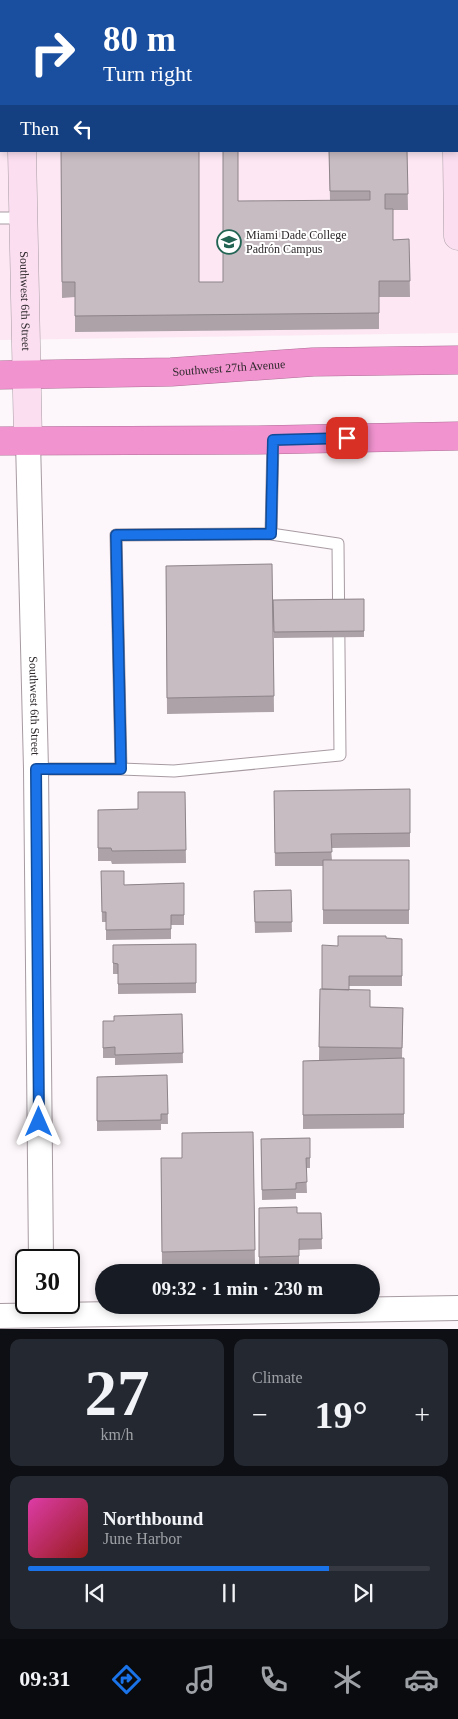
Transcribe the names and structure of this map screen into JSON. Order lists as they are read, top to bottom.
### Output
{
  "streets": {
    "highway": ["Southwest 27th Avenue"],
    "street": ["Southwest 6th Street"]
  },
  "crossings": [
    ["Southwest 6th Street", "Southwest 27th Avenue"]
  ],
  "places": {
    "school or university": ["Miami Dade College Padrón Campus"]
  },
  "page": {
    "turn": ["80 m", "Turn right"],
    "then": "Then",
    "limit": "30",
    "trip": "09:32 · 1 min · 230 m",
    "tile": [
      ["27", "km/h"],
      "Climate"
    ],
    "heat": ["−", "19°", "+"],
    "song": ["Northbound", "June Harbor"],
    "tabs": "09:31"
  }
}
